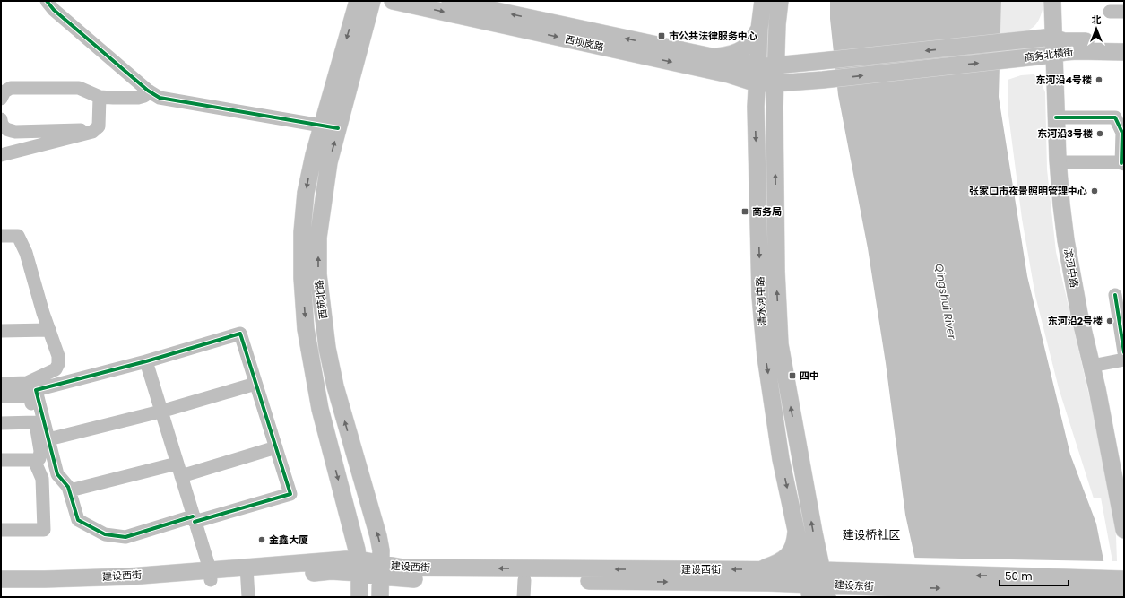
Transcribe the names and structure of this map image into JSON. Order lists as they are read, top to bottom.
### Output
{
  "streets": {
    "main road": [
      "西坝岗路",
      "商务北横街",
      "滨河中路",
      "西苑北路",
      "清水河中路",
      "建设西街",
      "建设东街"
    ]
  },
  "crossings": [
    ["西坝岗路", "清水河中路"],
    ["商务北横街", "滨河中路"],
    ["西苑北路", "建设西街"],
    ["清水河中路", "建设西街"],
    ["清水河中路", "建设东街"],
    ["建设西街", "建设东街"]
  ],
  "districts": ["建设桥社区"],
  "water": ["Qingshui River"],
  "places": {
    "transit": ["市公共法律服务中心", "商务局", "四中"],
    "other": [
      "东河沿4号楼",
      "东河沿3号楼",
      "张家口市夜景照明管理中心",
      "东河沿2号楼",
      "金鑫大厦"
    ]
  },
  "scale_bar": "50 m",
  "north": "top"
}
